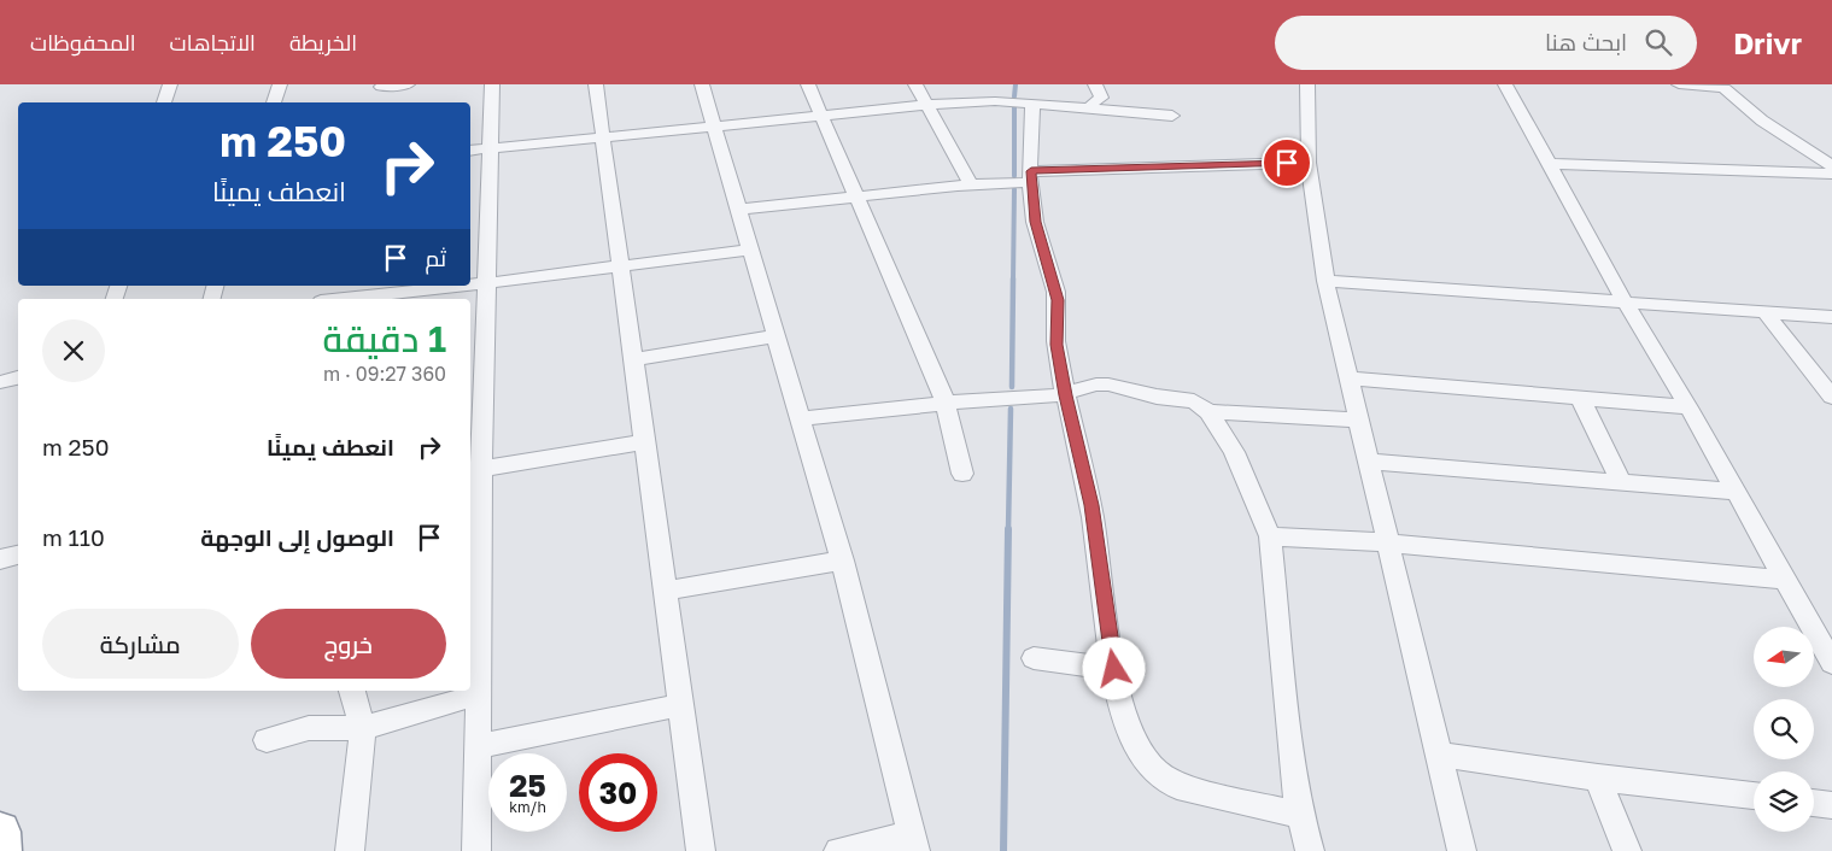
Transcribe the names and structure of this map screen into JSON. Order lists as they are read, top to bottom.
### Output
{
  "north": "left",
  "page": {
    "header": "Drivr",
    "search": "ابحث هنا",
    "nav": ["الخريطة", "الاتجاهات", "المحفوظات"],
    "turn": ["250 m", "انعطف يمينًا"],
    "then": "ثم",
    "heading": ["1 دقيقة", "360 m · 09:27"],
    "list": [
      {
        "name": "انعطف يمينًا",
        "value": "250 m"
      },
      {
        "name": "الوصول إلى الوجهة",
        "value": "110 m"
      }
    ],
    "buttons": ["خروج", "مشاركة"],
    "speed": "25 km/h",
    "limit": "30"
  }
}
